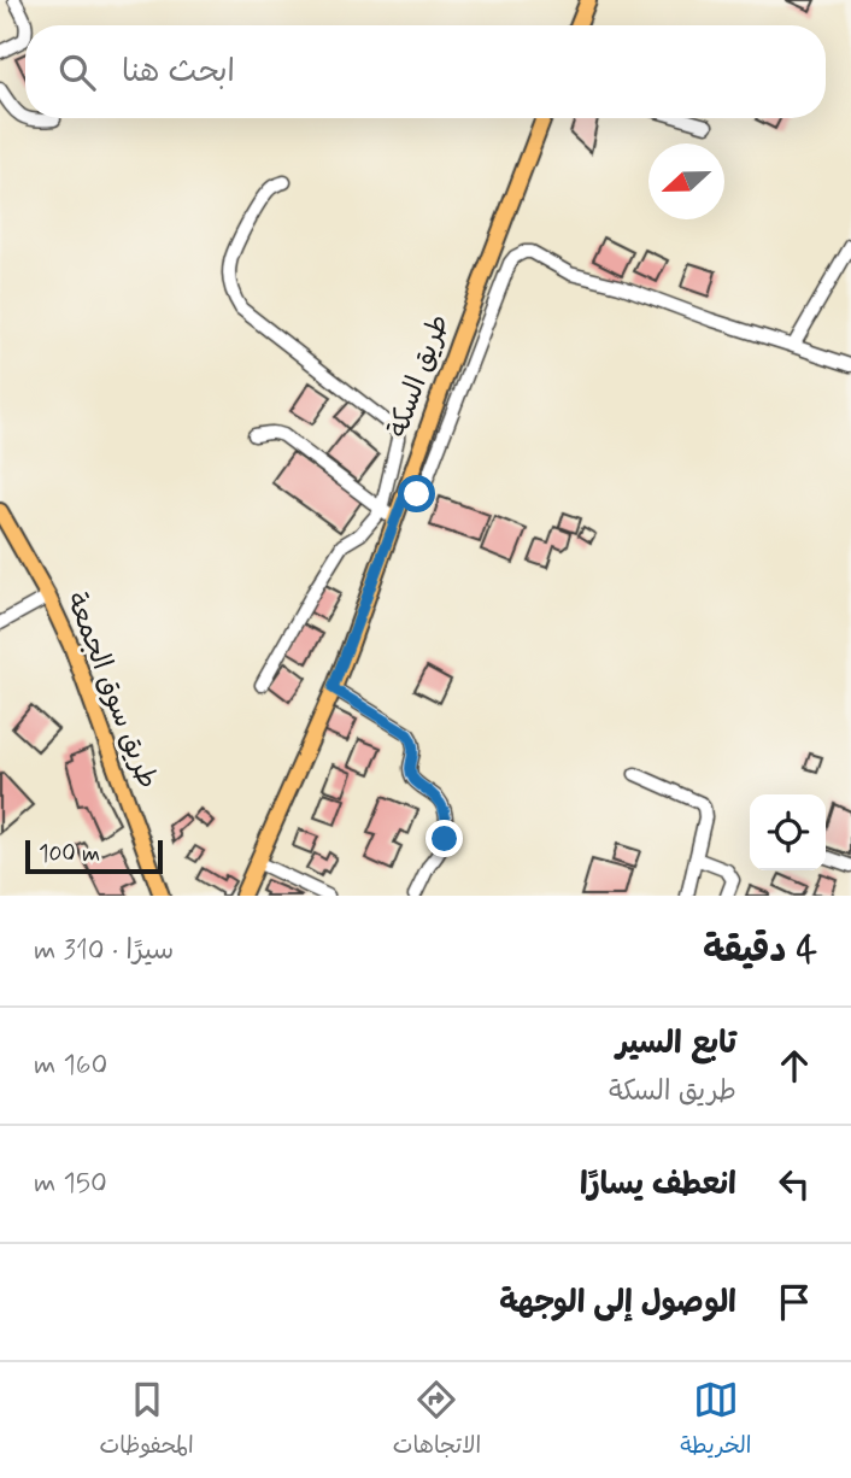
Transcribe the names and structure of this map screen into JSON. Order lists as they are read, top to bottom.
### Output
{
  "streets": {
    "main road": ["طريق السكة", "طريق سوق الجمعة"]
  },
  "scale_bar": "100 m",
  "north": "left",
  "page": {
    "search": "ابحث هنا",
    "scale": "100 m",
    "heading": ["4 دقيقة", "سيرًا · 310 m"],
    "list": [
      ["تابع السير", "طريق السكة", "160 m"],
      ["انعطف يسارًا", "150 m"],
      "الوصول إلى الوجهة"
    ],
    "nav": ["الخريطة", "الاتجاهات", "المحفوظات"]
  }
}
